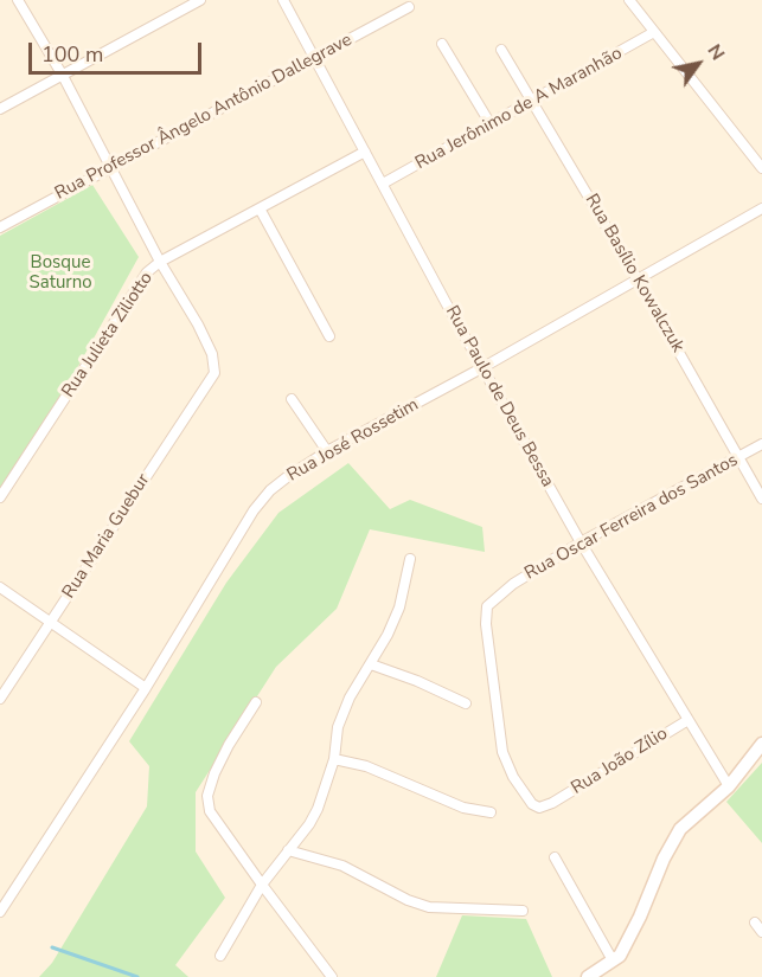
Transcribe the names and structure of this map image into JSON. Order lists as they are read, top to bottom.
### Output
{
  "streets": {
    "street": [
      "Rua Jerônimo de A Maranhão",
      "Rua Professor Ângelo Antônio Dallegrave",
      "Rua Basílio Kowalczuk",
      "Rua Julieta Ziliotto",
      "Rua Paulo de Deus Bessa",
      "Rua José Rossetim",
      "Rua Oscar Ferreira dos Santos",
      "Rua Maria Guebur",
      "Rua João Zílio"
    ]
  },
  "crossings": [
    ["Rua Jerônimo de A Maranhão", "Rua Basílio Kowalczuk"],
    ["Rua Jerônimo de A Maranhão", "Rua Paulo de Deus Bessa"],
    ["Rua Professor Ângelo Antônio Dallegrave", "Rua Paulo de Deus Bessa"],
    ["Rua Basílio Kowalczuk", "Rua José Rossetim"],
    ["Rua Basílio Kowalczuk", "Rua Oscar Ferreira dos Santos"],
    ["Rua Julieta Ziliotto", "Rua Paulo de Deus Bessa"],
    ["Rua Julieta Ziliotto", "Rua Maria Guebur"],
    ["Rua Paulo de Deus Bessa", "Rua José Rossetim"],
    ["Rua Paulo de Deus Bessa", "Rua Oscar Ferreira dos Santos"],
    ["Rua Paulo de Deus Bessa", "Rua João Zílio"],
    ["Rua Oscar Ferreira dos Santos", "Rua João Zílio"]
  ],
  "parks": ["Bosque Saturno"],
  "scale_bar": "100 m",
  "north": "top right"
}
